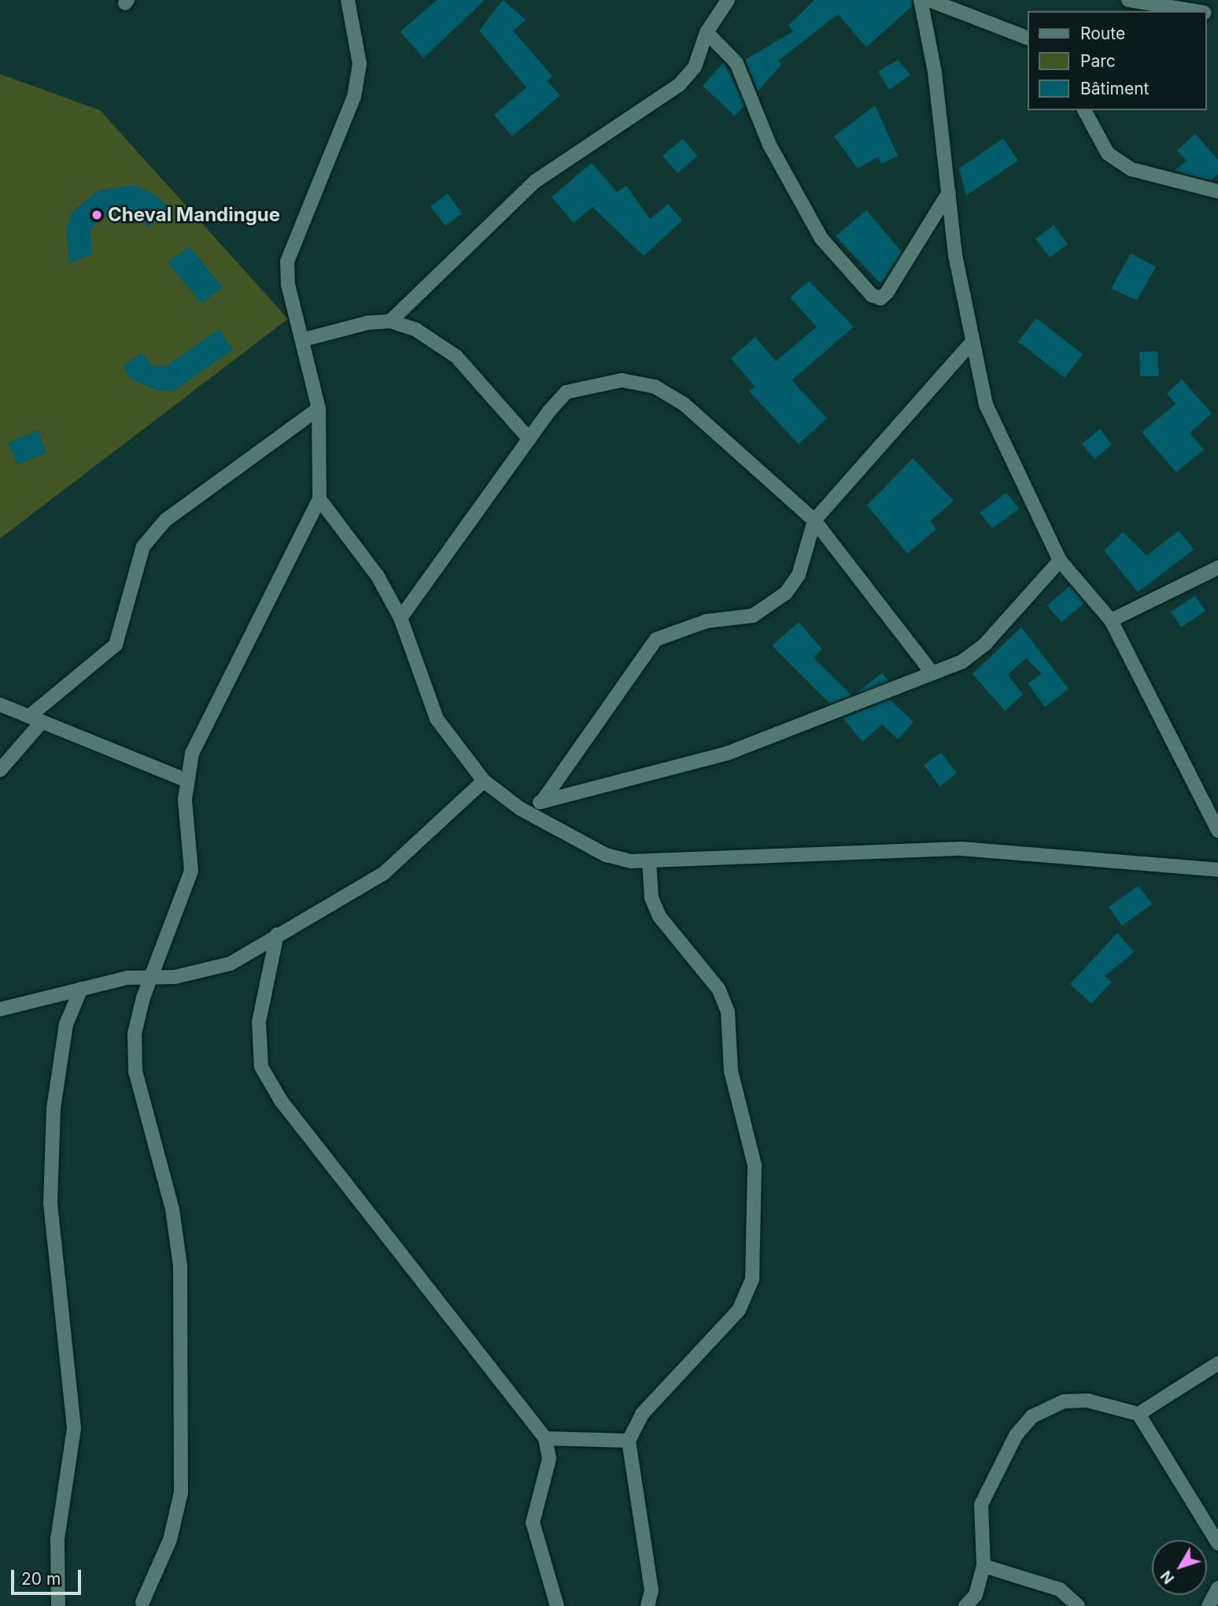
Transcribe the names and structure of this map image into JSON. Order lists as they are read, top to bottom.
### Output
{
  "places": ["Cheval Mandingue"],
  "legend": ["Route", "Parc", "Bâtiment"],
  "scale_bar": "20 m",
  "north": "bottom left"
}
